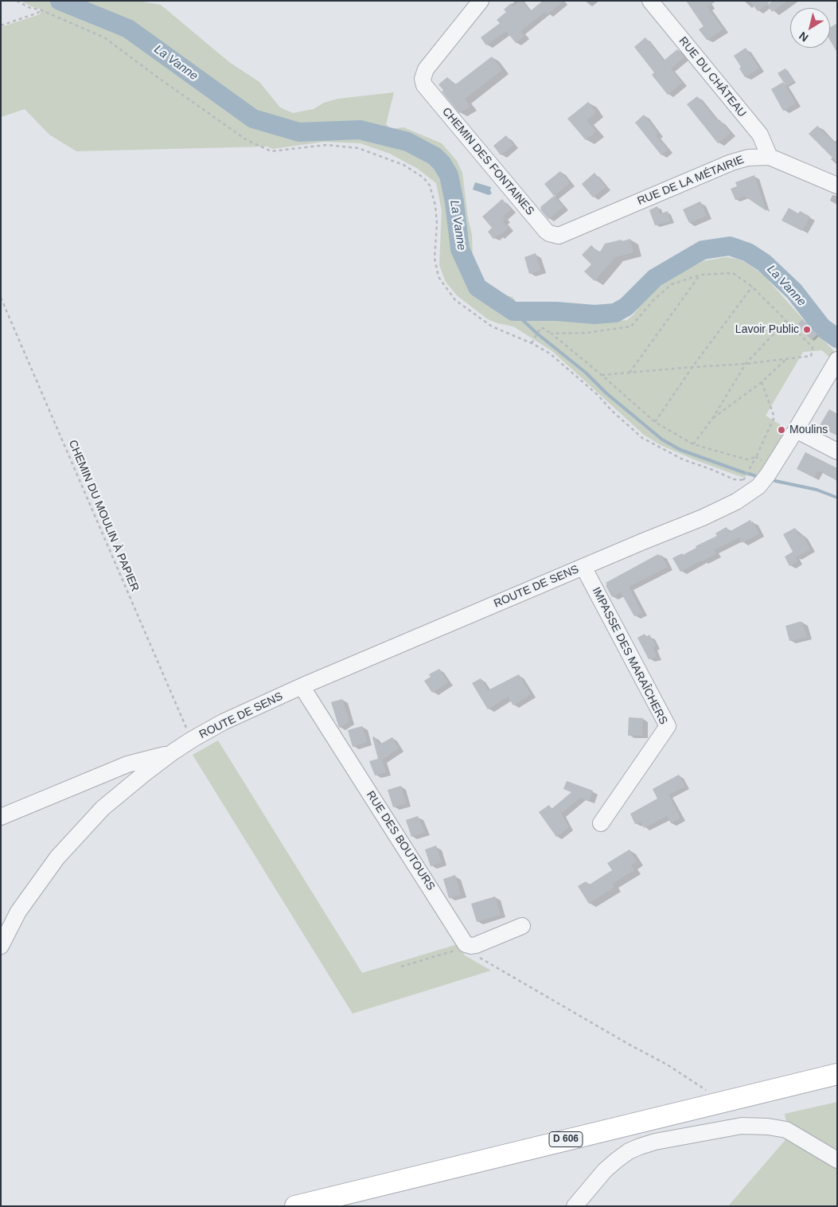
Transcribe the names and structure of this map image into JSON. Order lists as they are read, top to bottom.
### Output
{
  "streets": {
    "main road": ["D 606"],
    "street": [
      "RUE DU CHÂTEAU",
      "CHEMIN DES FONTAINES",
      "RUE DE LA MÉTAIRIE",
      "ROUTE DE SENS",
      "IMPASSE DES MARAÎCHERS",
      "RUE DES BOUTOURS"
    ],
    "path": ["CHEMIN DU MOULIN À PAPIER"]
  },
  "crossings": [
    ["RUE DU CHÂTEAU", "RUE DE LA MÉTAIRIE"],
    ["CHEMIN DES FONTAINES", "RUE DE LA MÉTAIRIE"],
    ["CHEMIN DU MOULIN À PAPIER", "ROUTE DE SENS"],
    ["ROUTE DE SENS", "IMPASSE DES MARAÎCHERS"],
    ["ROUTE DE SENS", "RUE DES BOUTOURS"]
  ],
  "water": ["La Vanne"],
  "places": ["Lavoir Public", "Moulins"],
  "north": "bottom left"
}
